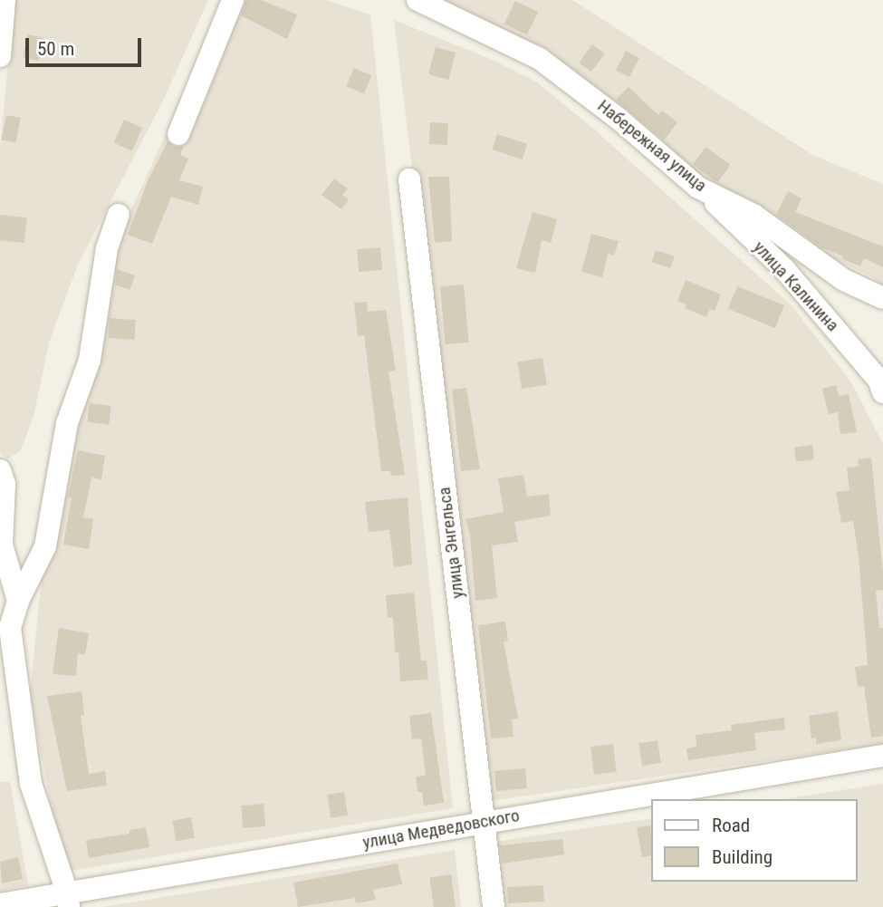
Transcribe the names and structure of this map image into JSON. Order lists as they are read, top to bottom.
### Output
{
  "streets": {
    "street": [
      "Набережная улица",
      "улица Калинина",
      "улица Энгельса",
      "улица Медведовского"
    ]
  },
  "crossings": [
    ["Набережная улица", "улица Калинина"],
    ["улица Энгельса", "улица Медведовского"]
  ],
  "legend": ["Road", "Building"],
  "scale_bar": "50 m"
}
